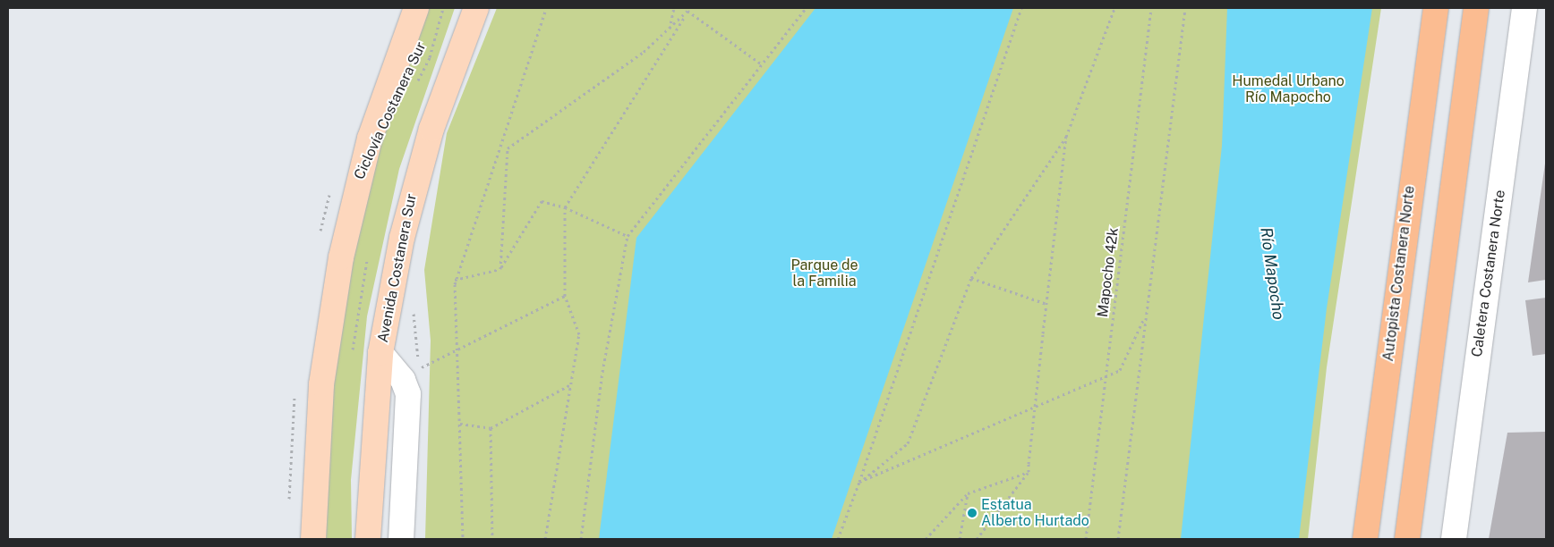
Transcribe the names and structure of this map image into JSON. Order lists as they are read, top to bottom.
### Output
{
  "streets": {
    "highway": ["Autopista Costanera Norte"],
    "main road": ["Avenida Costanera Sur"],
    "street": ["Caletera Costanera Norte"],
    "path": ["Ciclovía Costanera Sur", "Mapocho 42k"]
  },
  "water": ["Río Mapocho"],
  "parks": ["Humedal Urbano Río Mapocho", "Parque de la Familia"],
  "places": ["Estatua Alberto Hurtado"]
}
